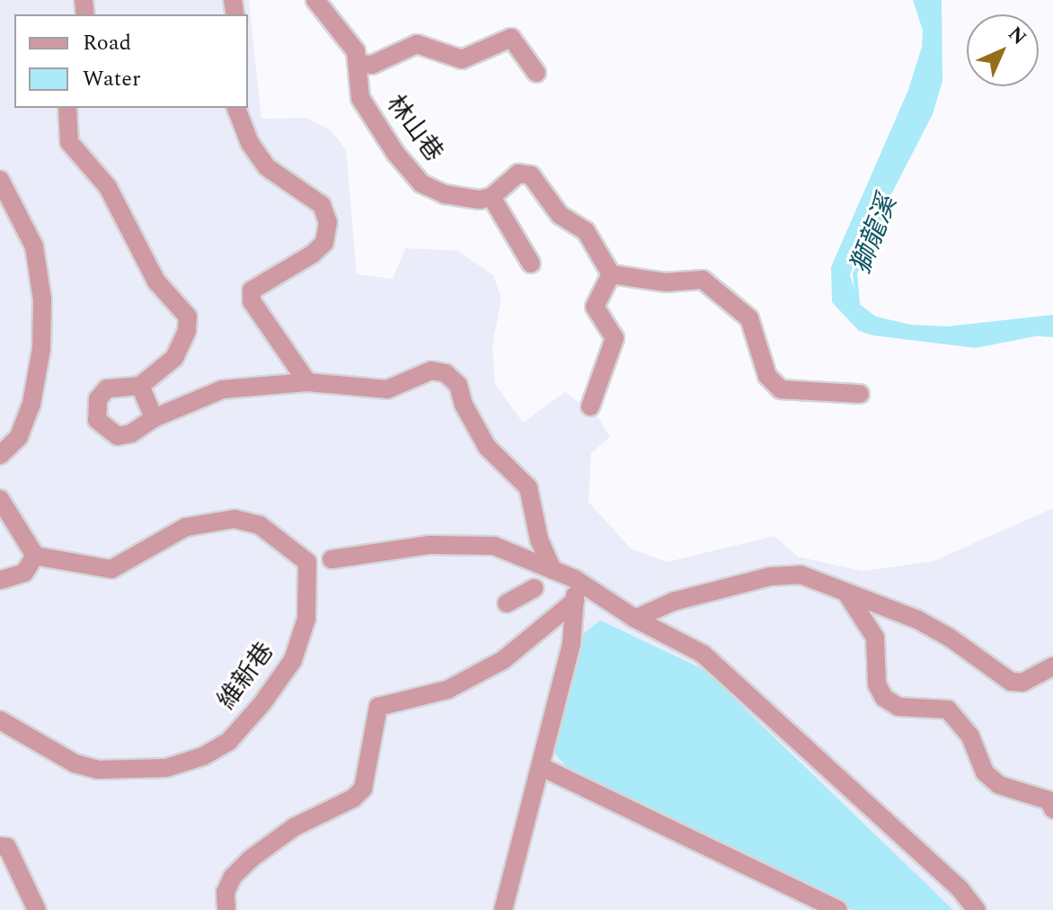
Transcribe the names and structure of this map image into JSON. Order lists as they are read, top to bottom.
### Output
{
  "streets": {
    "lane": ["林山巷", "維新巷"]
  },
  "water": ["獅龍溪"],
  "legend": ["Road", "Water"],
  "north": "top right"
}
